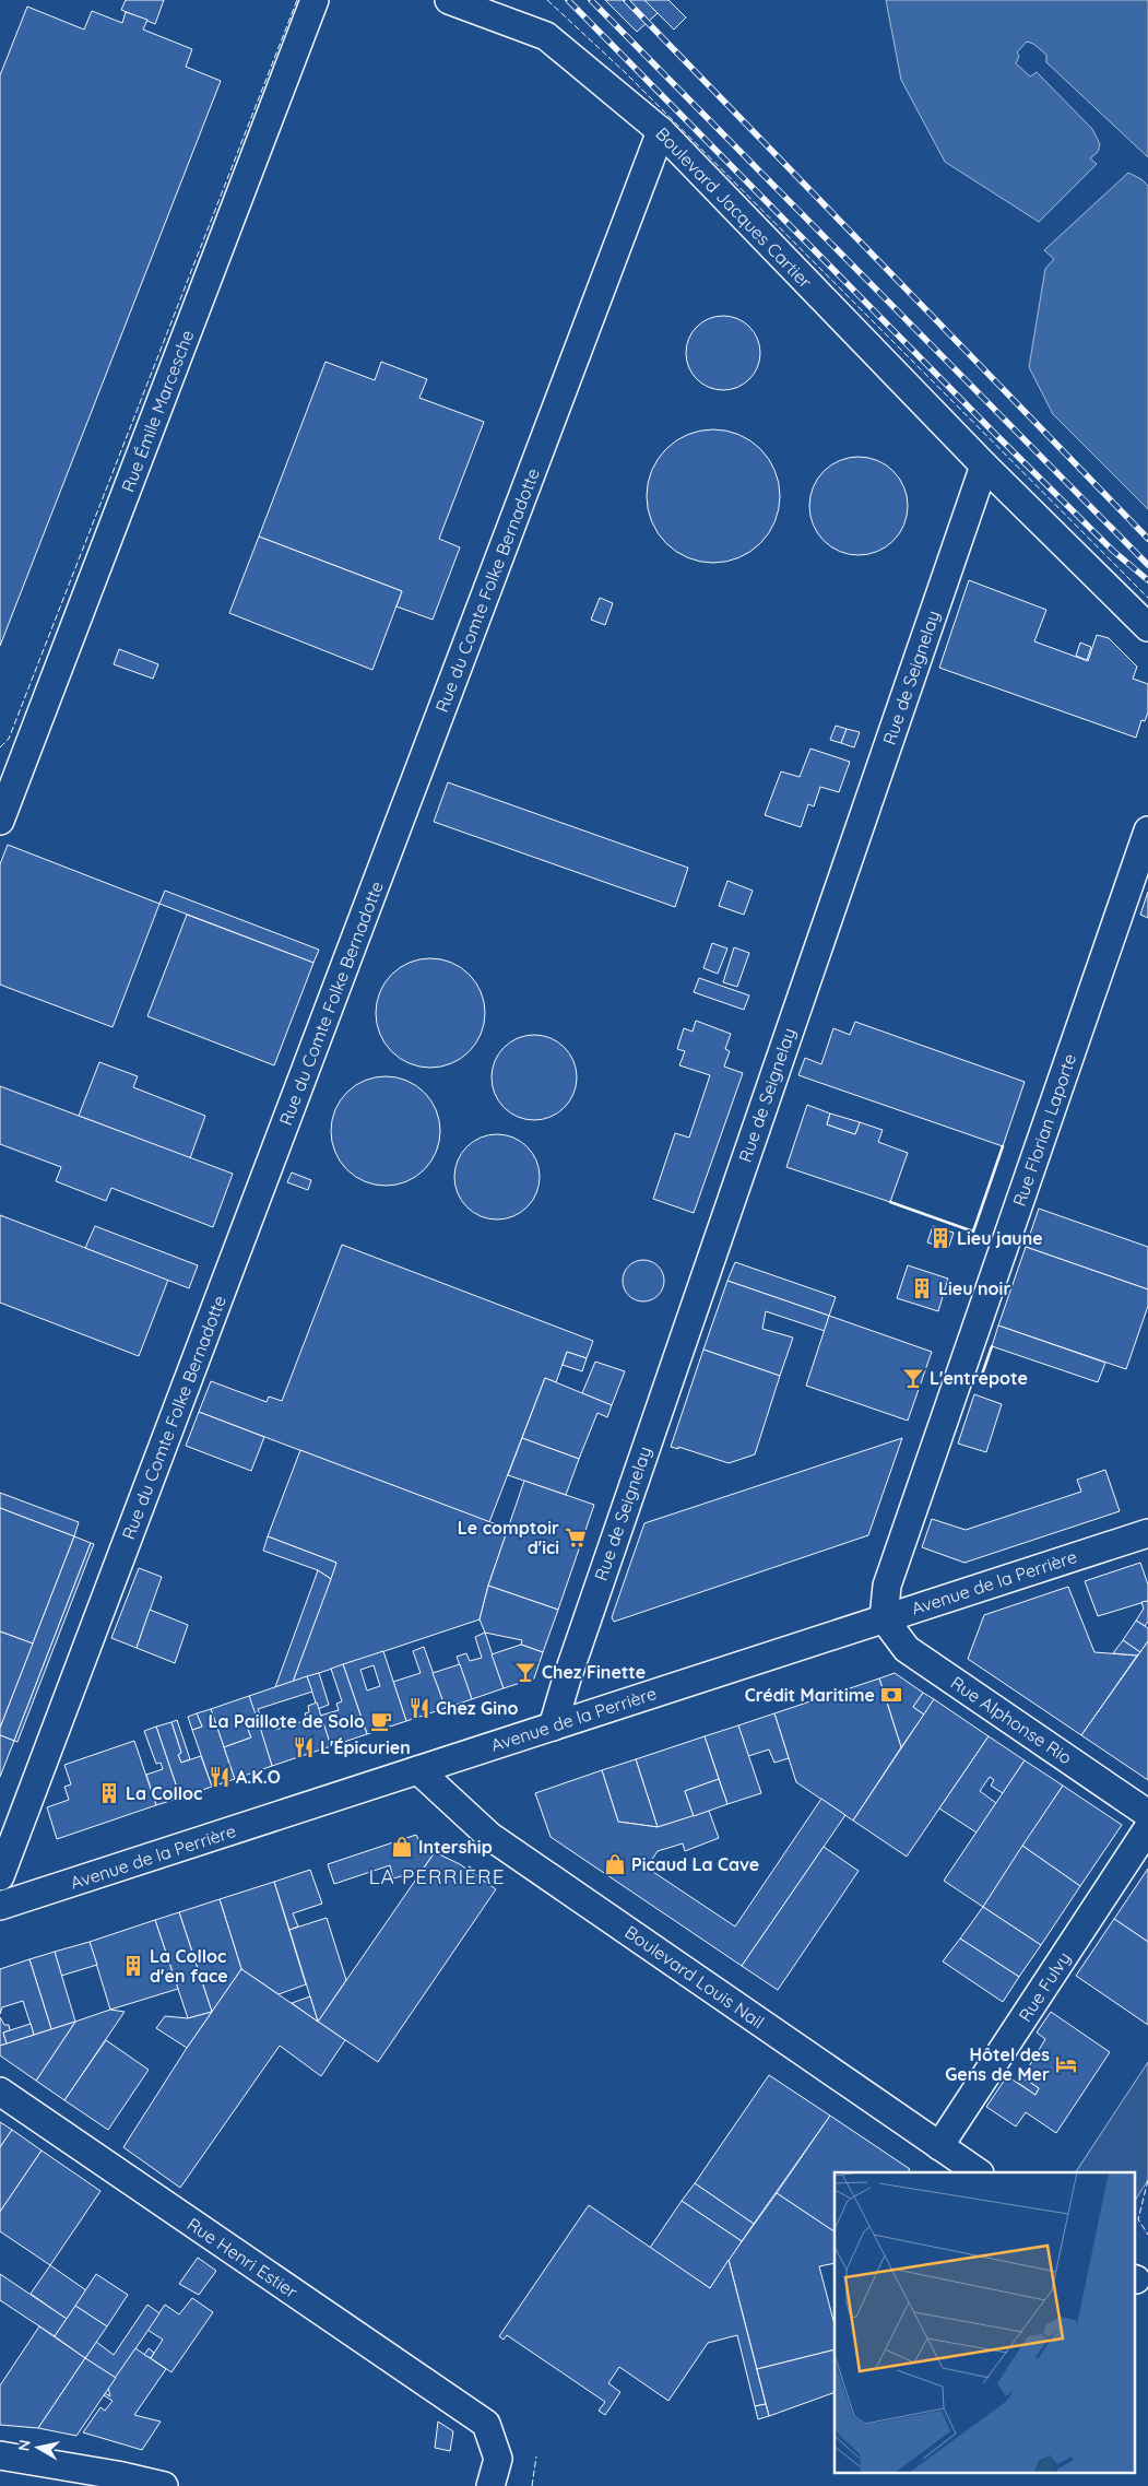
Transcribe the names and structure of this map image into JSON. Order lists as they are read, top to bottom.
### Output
{
  "streets": {
    "street": [
      "Boulevard Jacques Cartier",
      "Rue Émile Marcesche",
      "Rue du Comte Folke Bernadotte",
      "Rue de Seignelay",
      "Rue Florian Laporte",
      "Avenue de la Perrière",
      "Rue Alphonse Rio",
      "Boulevard Louis Nail",
      "Rue Fulvy",
      "Rue Henri Estier"
    ]
  },
  "crossings": [
    ["Boulevard Jacques Cartier", "Rue du Comte Folke Bernadotte"],
    ["Boulevard Jacques Cartier", "Rue de Seignelay"],
    ["Rue de Seignelay", "Avenue de la Perrière"],
    ["Rue Florian Laporte", "Avenue de la Perrière"],
    ["Rue Florian Laporte", "Rue Alphonse Rio"],
    ["Avenue de la Perrière", "Rue Alphonse Rio"],
    ["Avenue de la Perrière", "Boulevard Louis Nail"],
    ["Boulevard Louis Nail", "Rue Fulvy"]
  ],
  "districts": ["LA PERRIÈRE"],
  "places": {
    "building": [
      "Lieu jaune",
      "Lieu noir",
      "La Colloc",
      "La Colloc d'en face"
    ],
    "bar": ["L'entrepote", "Chez Finette"],
    "supermarket": ["Le comptoir d'ici"],
    "bank": ["Crédit Maritime"],
    "restaurant": ["Chez Gino", "L'Épicurien", "A.K.O"],
    "cafe": ["La Paillote de Solo"],
    "shop": ["Intership", "Picaud La Cave"],
    "hotel": ["Hôtel des Gens de Mer"]
  },
  "north": "left"
}
